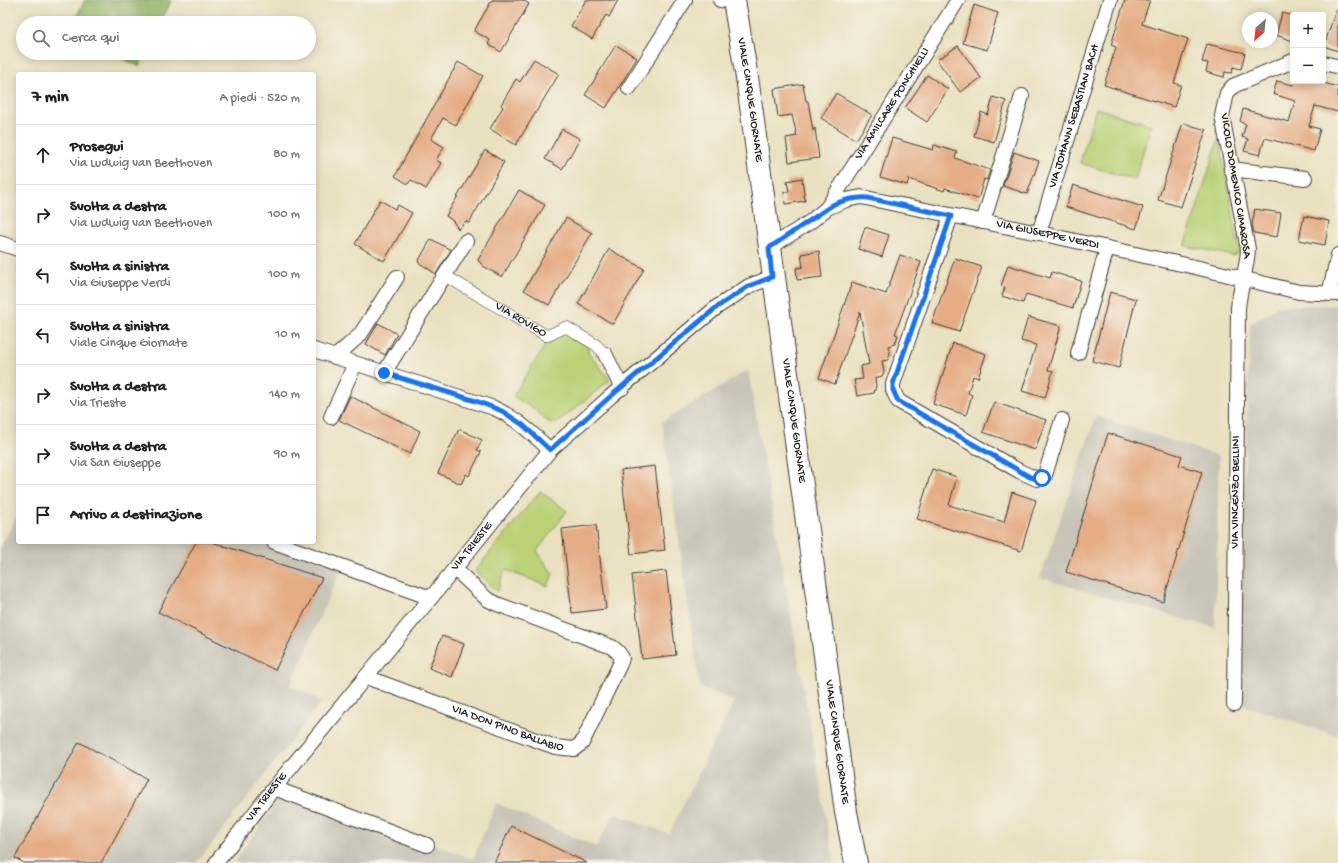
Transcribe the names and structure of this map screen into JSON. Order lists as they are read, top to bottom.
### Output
{
  "streets": {
    "main road": ["VIALE CINQUE GIORNATE"],
    "street": [
      "VIA AMILCARE PONCHIELLI",
      "VIA JOHANN SEBASTIAN BACH",
      "VICOLO DOMENICO CIMAROSA",
      "VIA GIUSEPPE VERDI",
      "VIA ROVIGO",
      "VIA VINCENZO BELLINI",
      "VIA TRIESTE",
      "VIA DON PINO BALLABIO"
    ]
  },
  "crossings": [
    ["VIALE CINQUE GIORNATE", "VIA GIUSEPPE VERDI"],
    ["VIALE CINQUE GIORNATE", "VIA TRIESTE"],
    ["VIA AMILCARE PONCHIELLI", "VIA GIUSEPPE VERDI"],
    ["VIA JOHANN SEBASTIAN BACH", "VIA GIUSEPPE VERDI"],
    ["VICOLO DOMENICO CIMAROSA", "VIA GIUSEPPE VERDI"],
    ["VICOLO DOMENICO CIMAROSA", "VIA VINCENZO BELLINI"],
    ["VIA GIUSEPPE VERDI", "VIA VINCENZO BELLINI"],
    ["VIA ROVIGO", "VIA TRIESTE"],
    ["VIA TRIESTE", "VIA DON PINO BALLABIO"]
  ],
  "north": "bottom left",
  "page": {
    "map_buttons": ["+", "−"],
    "search": "Cerca qui",
    "heading": ["7 min", "A piedi · 520 m"],
    "list": [
      ["Prosegui", "Via Ludwig van Beethoven", "80 m"],
      ["Svolta a destra", "Via Ludwig van Beethoven", "100 m"],
      ["Svolta a sinistra", "Via Giuseppe Verdi", "100 m"],
      ["Svolta a sinistra", "Viale Cinque Giornate", "10 m"],
      ["Svolta a destra", "Via Trieste", "140 m"],
      ["Svolta a destra", "Via San Giuseppe", "90 m"],
      "Arrivo a destinazione"
    ]
  }
}
